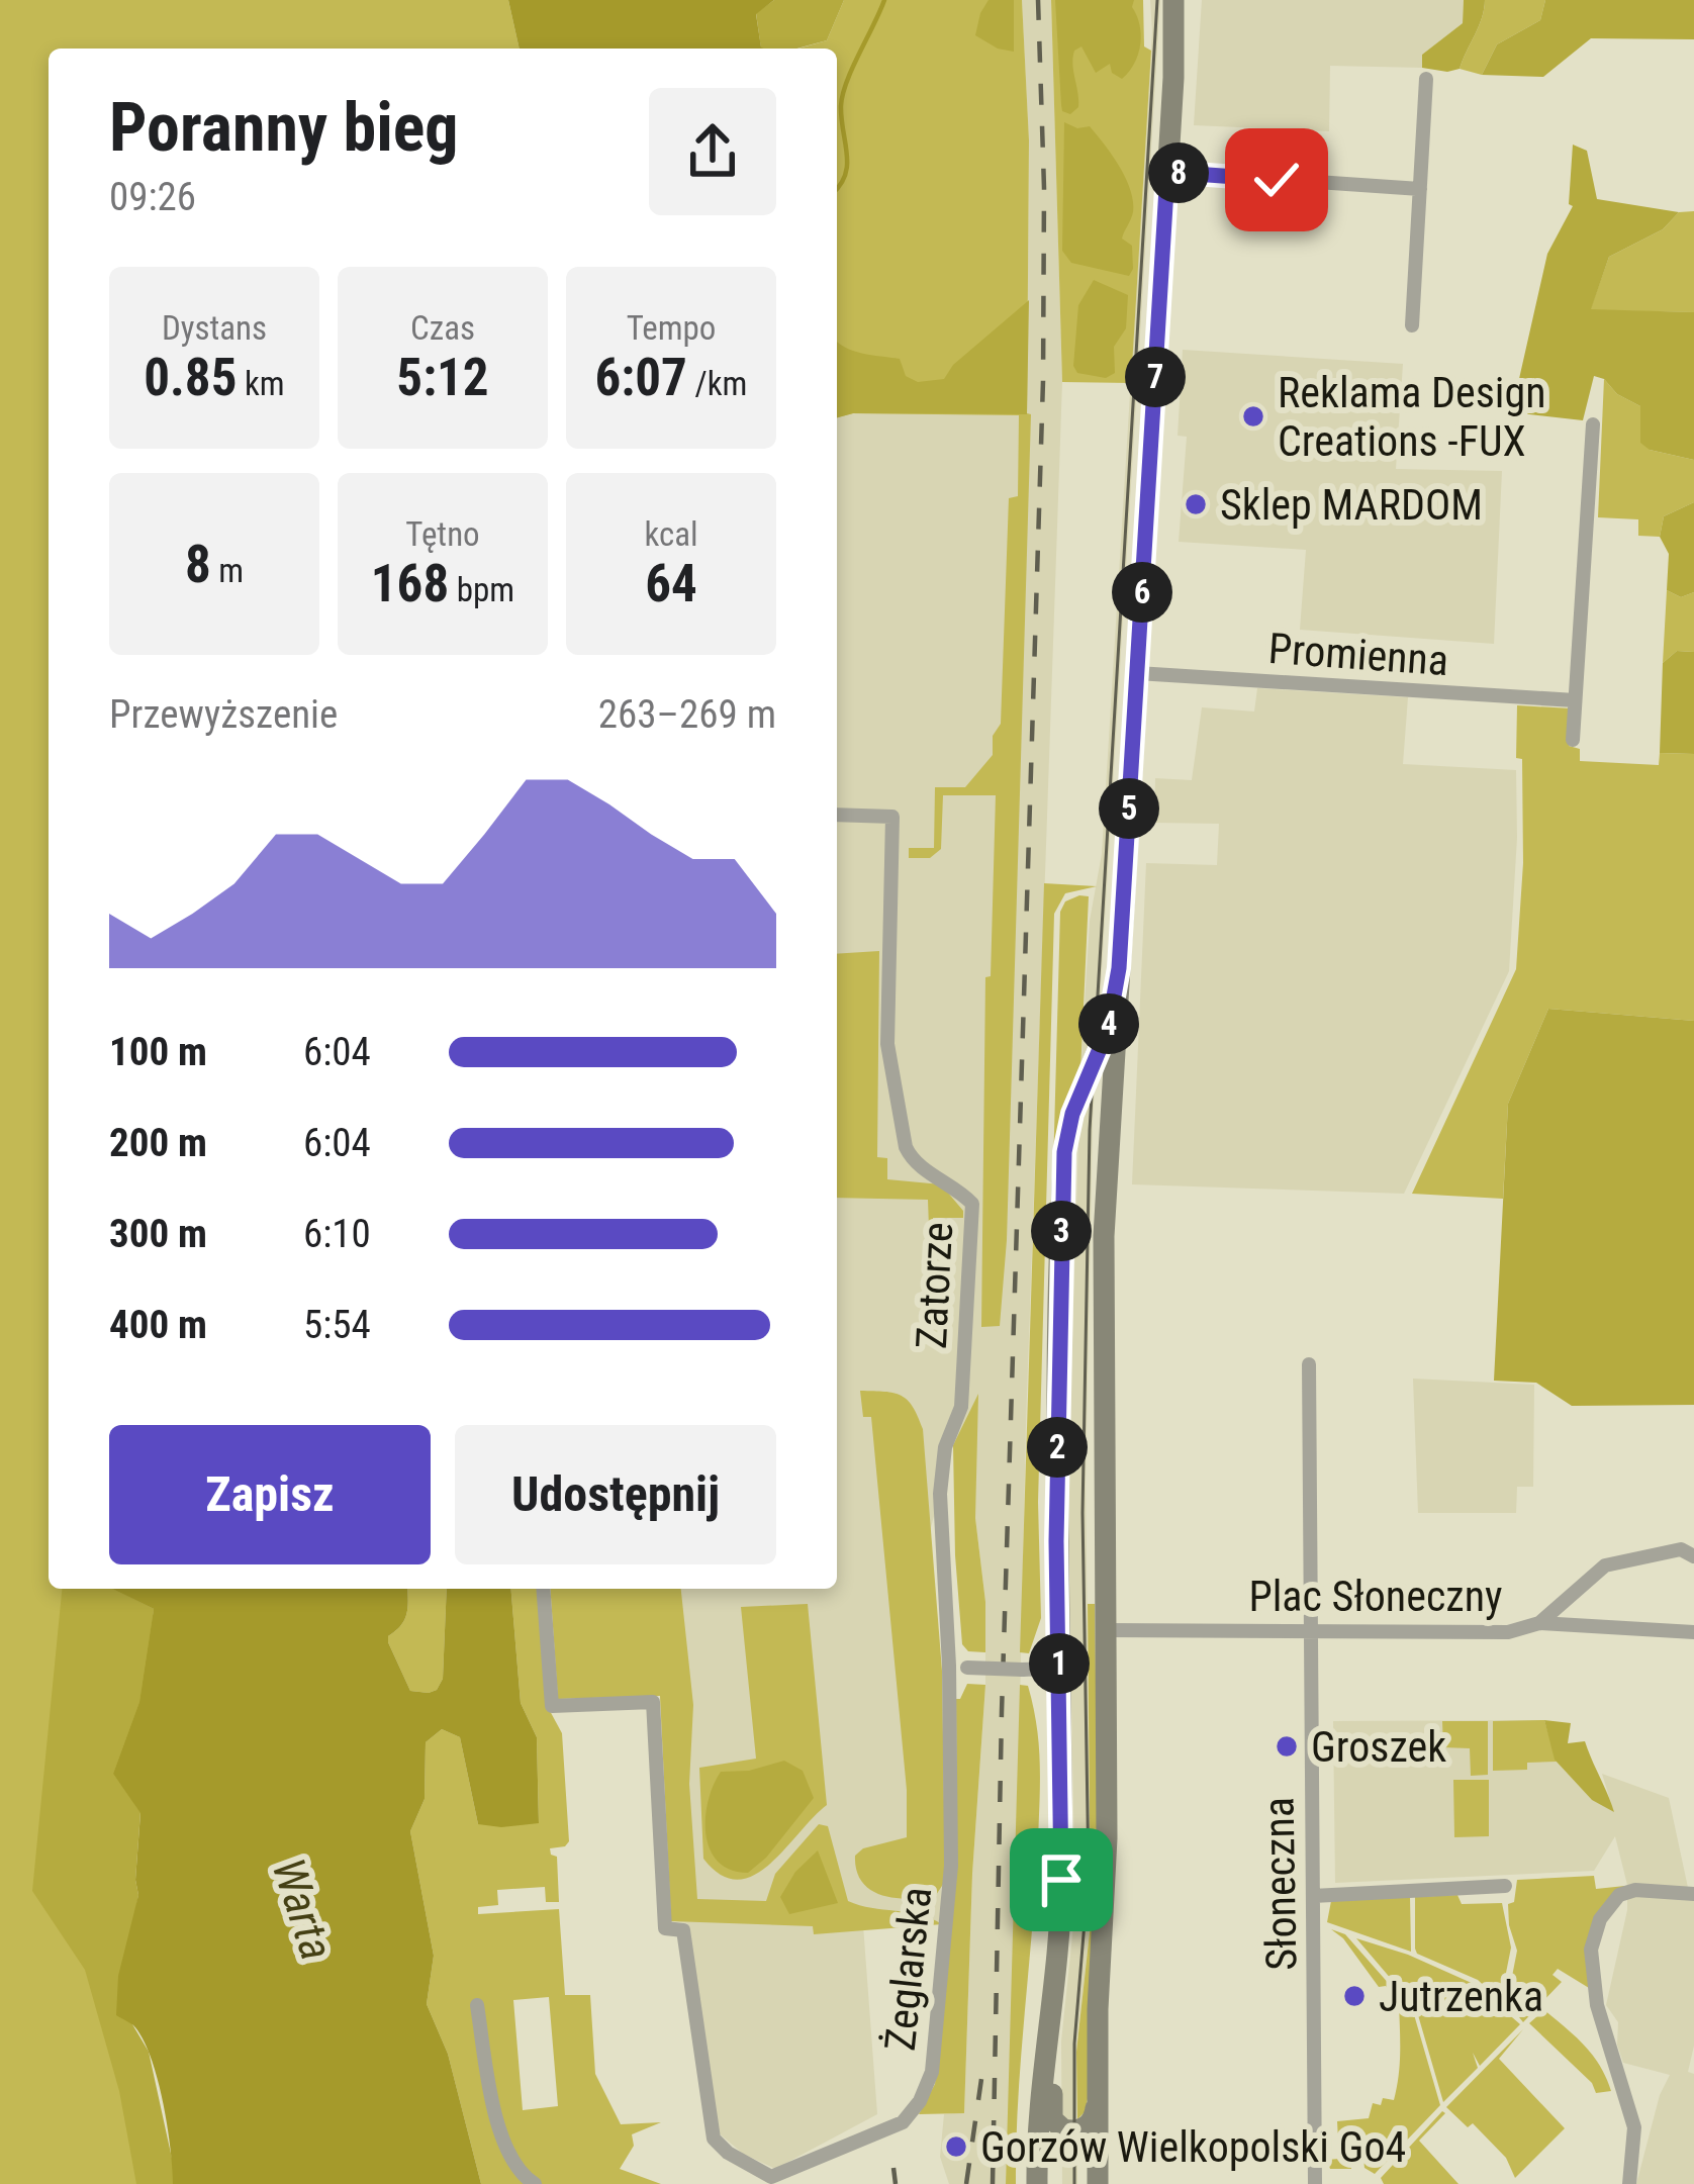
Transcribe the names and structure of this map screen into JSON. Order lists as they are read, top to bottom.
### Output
{
  "streets": {
    "street": [
      "Promienna",
      "Zatorze",
      "Plac Słoneczny",
      "Słoneczna",
      "Żeglarska"
    ]
  },
  "crossings": [
    ["Zatorze", "Żeglarska"],
    ["Plac Słoneczny", "Słoneczna"]
  ],
  "water": ["Warta"],
  "places": [
    "Reklama Design Creations -FUX",
    "Sklep MARDOM",
    "Groszek",
    "Jutrzenka",
    "Gorzów Wielkopolski Go4"
  ],
  "page": {
    "heading": ["Poranny bieg", "09:26"],
    "pins": [
      "8",
      "7",
      "6",
      "5",
      "4",
      "3",
      "2",
      "1"
    ],
    "stats": [
      ["Dystans", "0.85 km"],
      ["Czas", "5:12"],
      ["Tempo", "6:07 /km"],
      ["8 m"],
      ["Tętno", "168 bpm"],
      ["kcal", "64"]
    ],
    "chart": ["Przewyższenie", "263–269 m"],
    "list": [
      {
        "name": "100 m",
        "note": "6:04"
      },
      {
        "name": "200 m",
        "note": "6:04"
      },
      {
        "name": "300 m",
        "note": "6:10"
      },
      {
        "name": "400 m",
        "note": "5:54"
      }
    ],
    "buttons": ["Zapisz", "Udostępnij"]
  }
}
